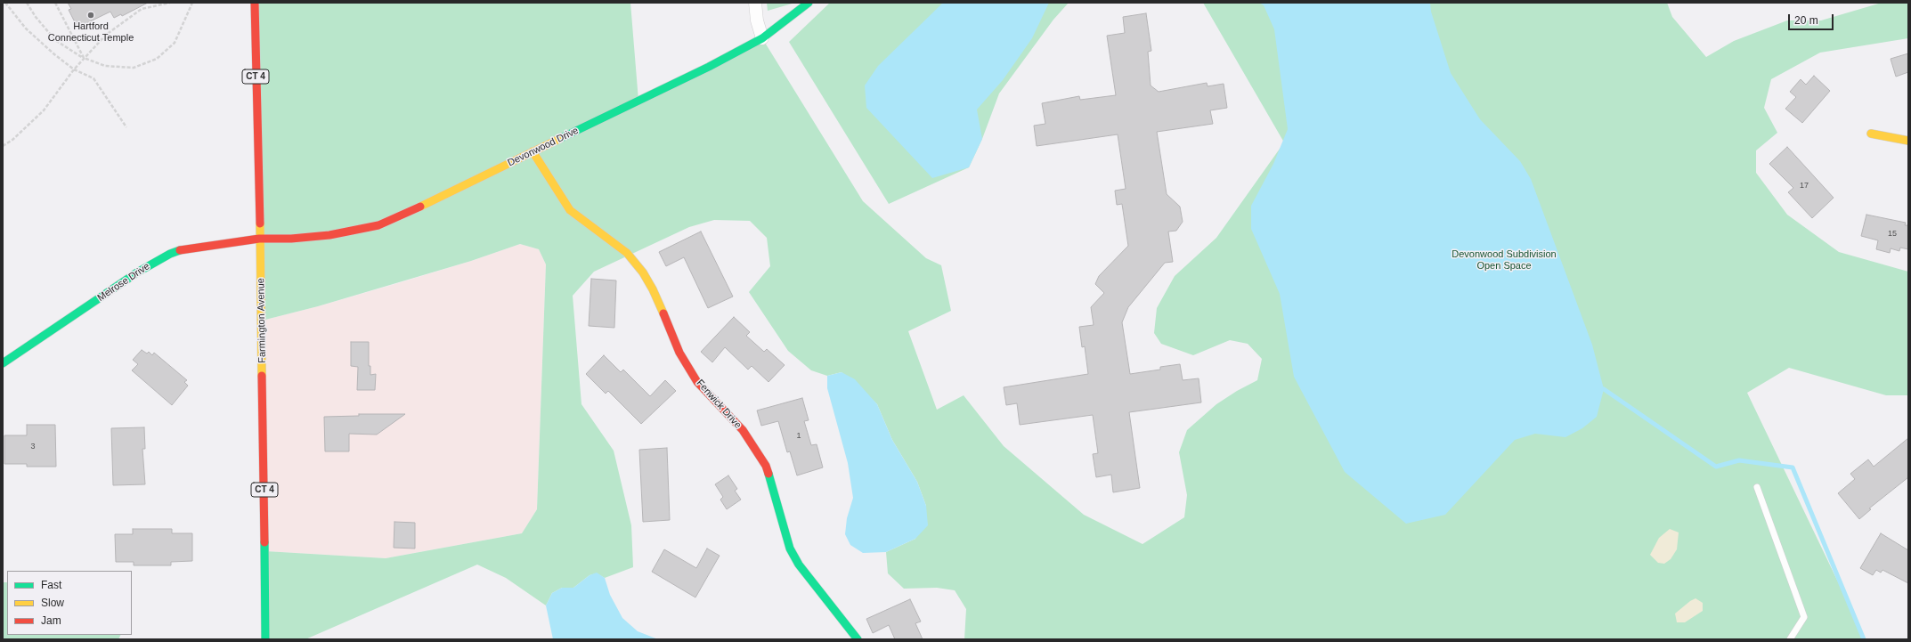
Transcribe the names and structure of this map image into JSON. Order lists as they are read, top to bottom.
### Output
{
  "streets": {
    "street": [
      "CT 4",
      "Devonwood Drive",
      "Melrose Drive",
      "Farmington Avenue",
      "Fenwick Drive"
    ]
  },
  "crossings": [
    ["Devonwood Drive", "Melrose Drive"],
    ["Devonwood Drive", "Farmington Avenue"],
    ["Devonwood Drive", "Fenwick Drive"],
    ["Melrose Drive", "Farmington Avenue"]
  ],
  "parks": ["Devonwood Subdivision Open Space"],
  "places": ["Hartford Connecticut Temple"],
  "house_numbers": [
    "17",
    "15",
    "1",
    "3"
  ],
  "legend": ["Fast", "Slow", "Jam"],
  "scale_bar": "20 m"
}
